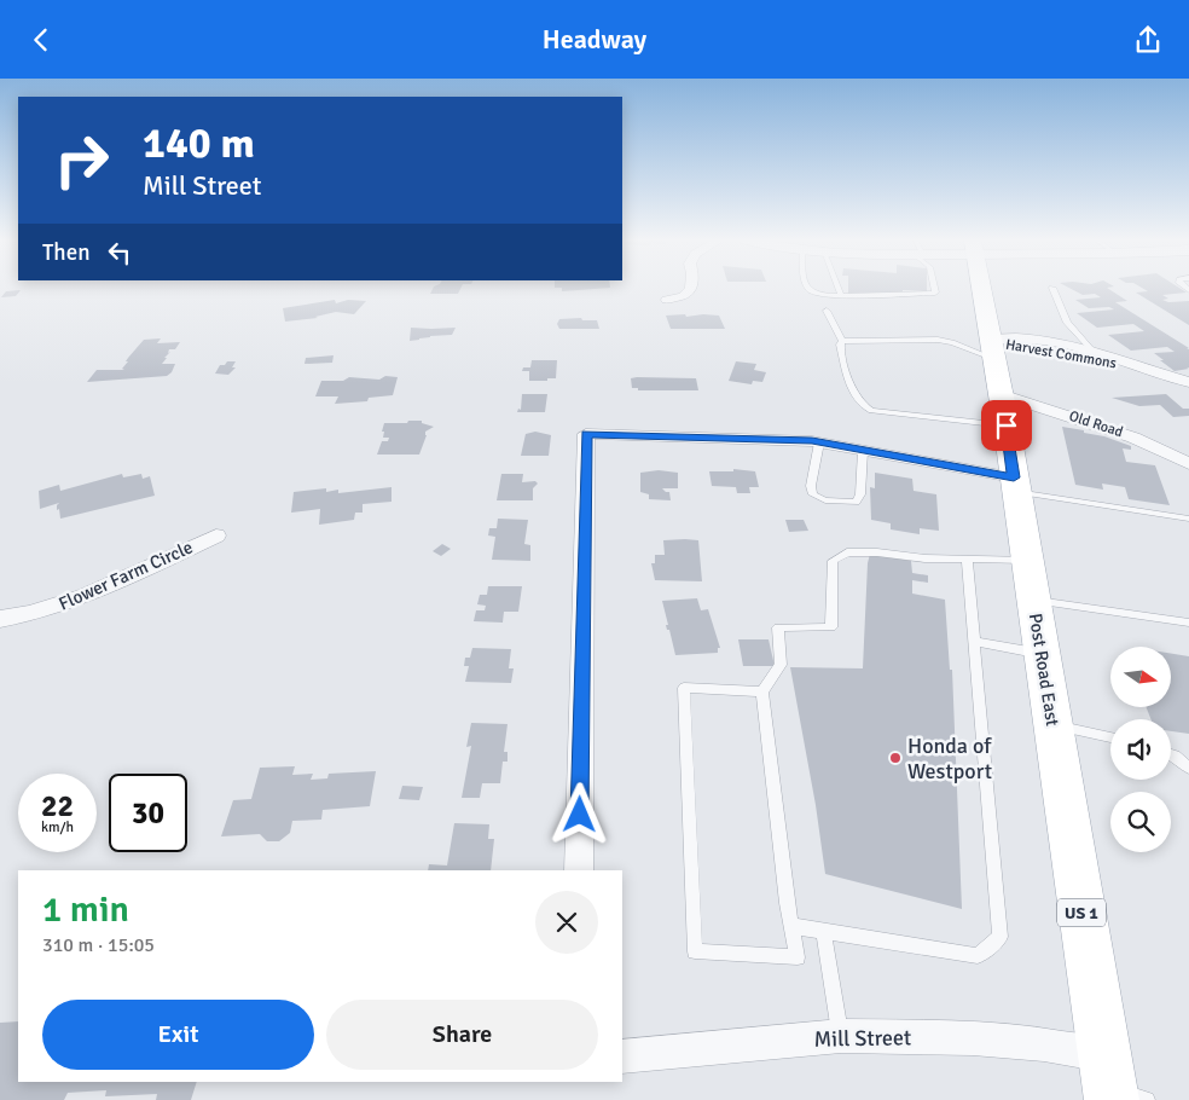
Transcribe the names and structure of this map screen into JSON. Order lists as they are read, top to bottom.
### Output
{
  "streets": {
    "main road": ["Post Road East", "US 1"],
    "street": [
      "Harvest Commons",
      "Old Road",
      "Flower Farm Circle",
      "Mill Street"
    ]
  },
  "crossings": [
    ["Harvest Commons", "Post Road East"],
    ["Old Road", "Post Road East"],
    ["Post Road East", "Mill Street"]
  ],
  "places": ["Honda of Westport"],
  "north": "right",
  "page": {
    "header": "Headway",
    "turn": ["140 m", "Mill Street"],
    "then": "Then",
    "speed": "22 km/h",
    "limit": "30",
    "heading": ["1 min", "310 m · 15:05"],
    "buttons": ["Exit", "Share"]
  }
}
